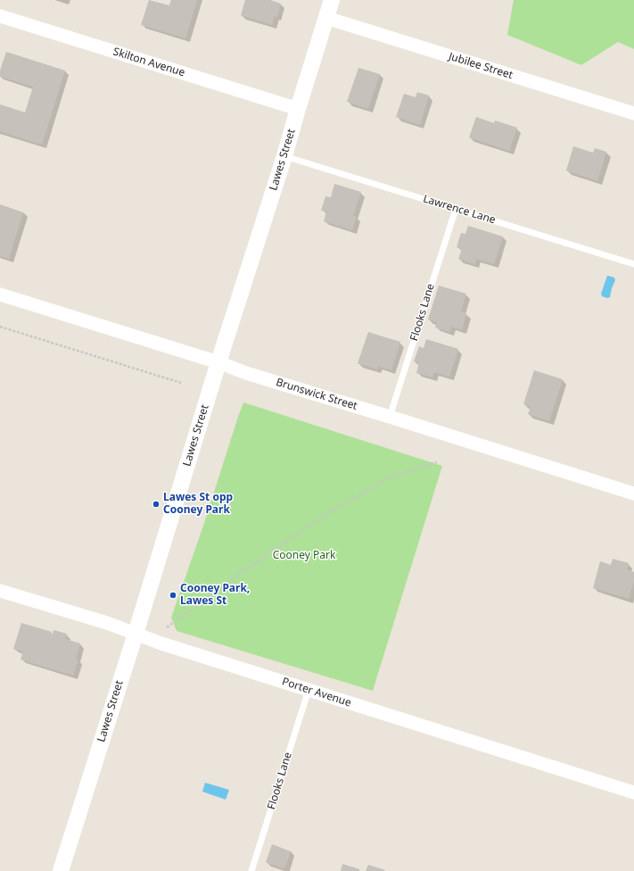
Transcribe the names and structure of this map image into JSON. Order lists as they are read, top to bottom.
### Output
{
  "streets": {
    "street": [
      "Skilton Avenue",
      "Jubilee Street",
      "Lawes Street",
      "Brunswick Street",
      "Porter Avenue"
    ],
    "lane": ["Lawrence Lane", "Flooks Lane"]
  },
  "crossings": [
    ["Skilton Avenue", "Lawes Street"],
    ["Jubilee Street", "Lawes Street"],
    ["Lawes Street", "Lawrence Lane"],
    ["Lawes Street", "Brunswick Street"],
    ["Lawes Street", "Porter Avenue"],
    ["Lawrence Lane", "Flooks Lane"],
    ["Flooks Lane", "Brunswick Street"],
    ["Flooks Lane", "Porter Avenue"]
  ],
  "parks": ["Cooney Park"],
  "places": ["Lawes St opp Cooney Park", "Cooney Park, Lawes St"]
}
